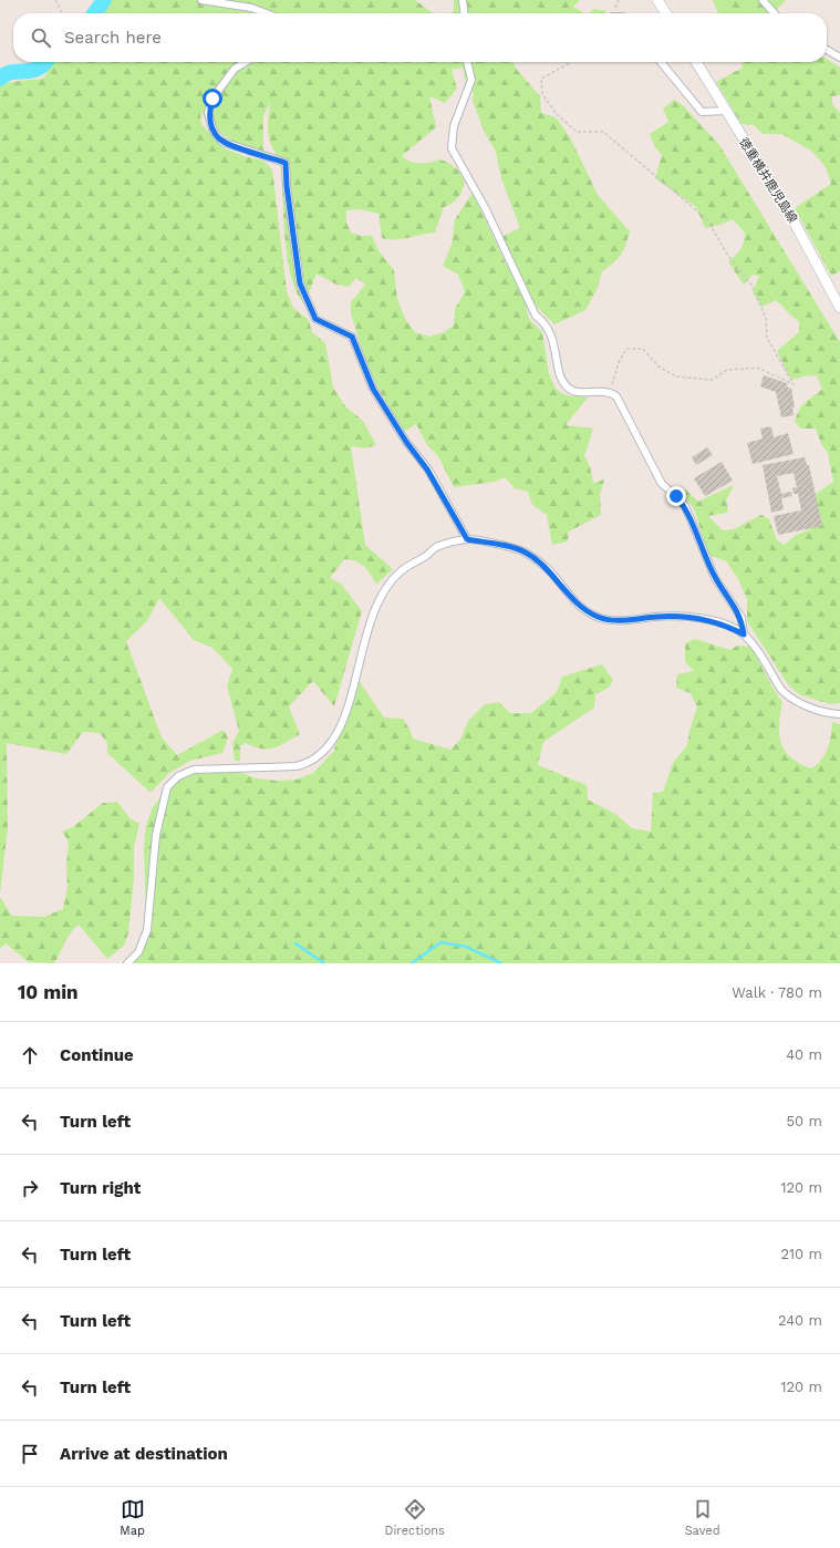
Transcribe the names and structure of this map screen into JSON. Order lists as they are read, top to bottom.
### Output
{
  "streets": {
    "main road": ["徳重横井鹿児島線"]
  },
  "page": {
    "search": "Search here",
    "heading": ["10 min", "Walk · 780 m"],
    "list": [
      ["Continue", "40 m"],
      ["Turn left", "50 m"],
      ["Turn right", "120 m"],
      ["Turn left", "210 m"],
      ["Turn left", "240 m"],
      ["Turn left", "120 m"],
      "Arrive at destination"
    ],
    "nav": ["Map", "Directions", "Saved"]
  }
}
